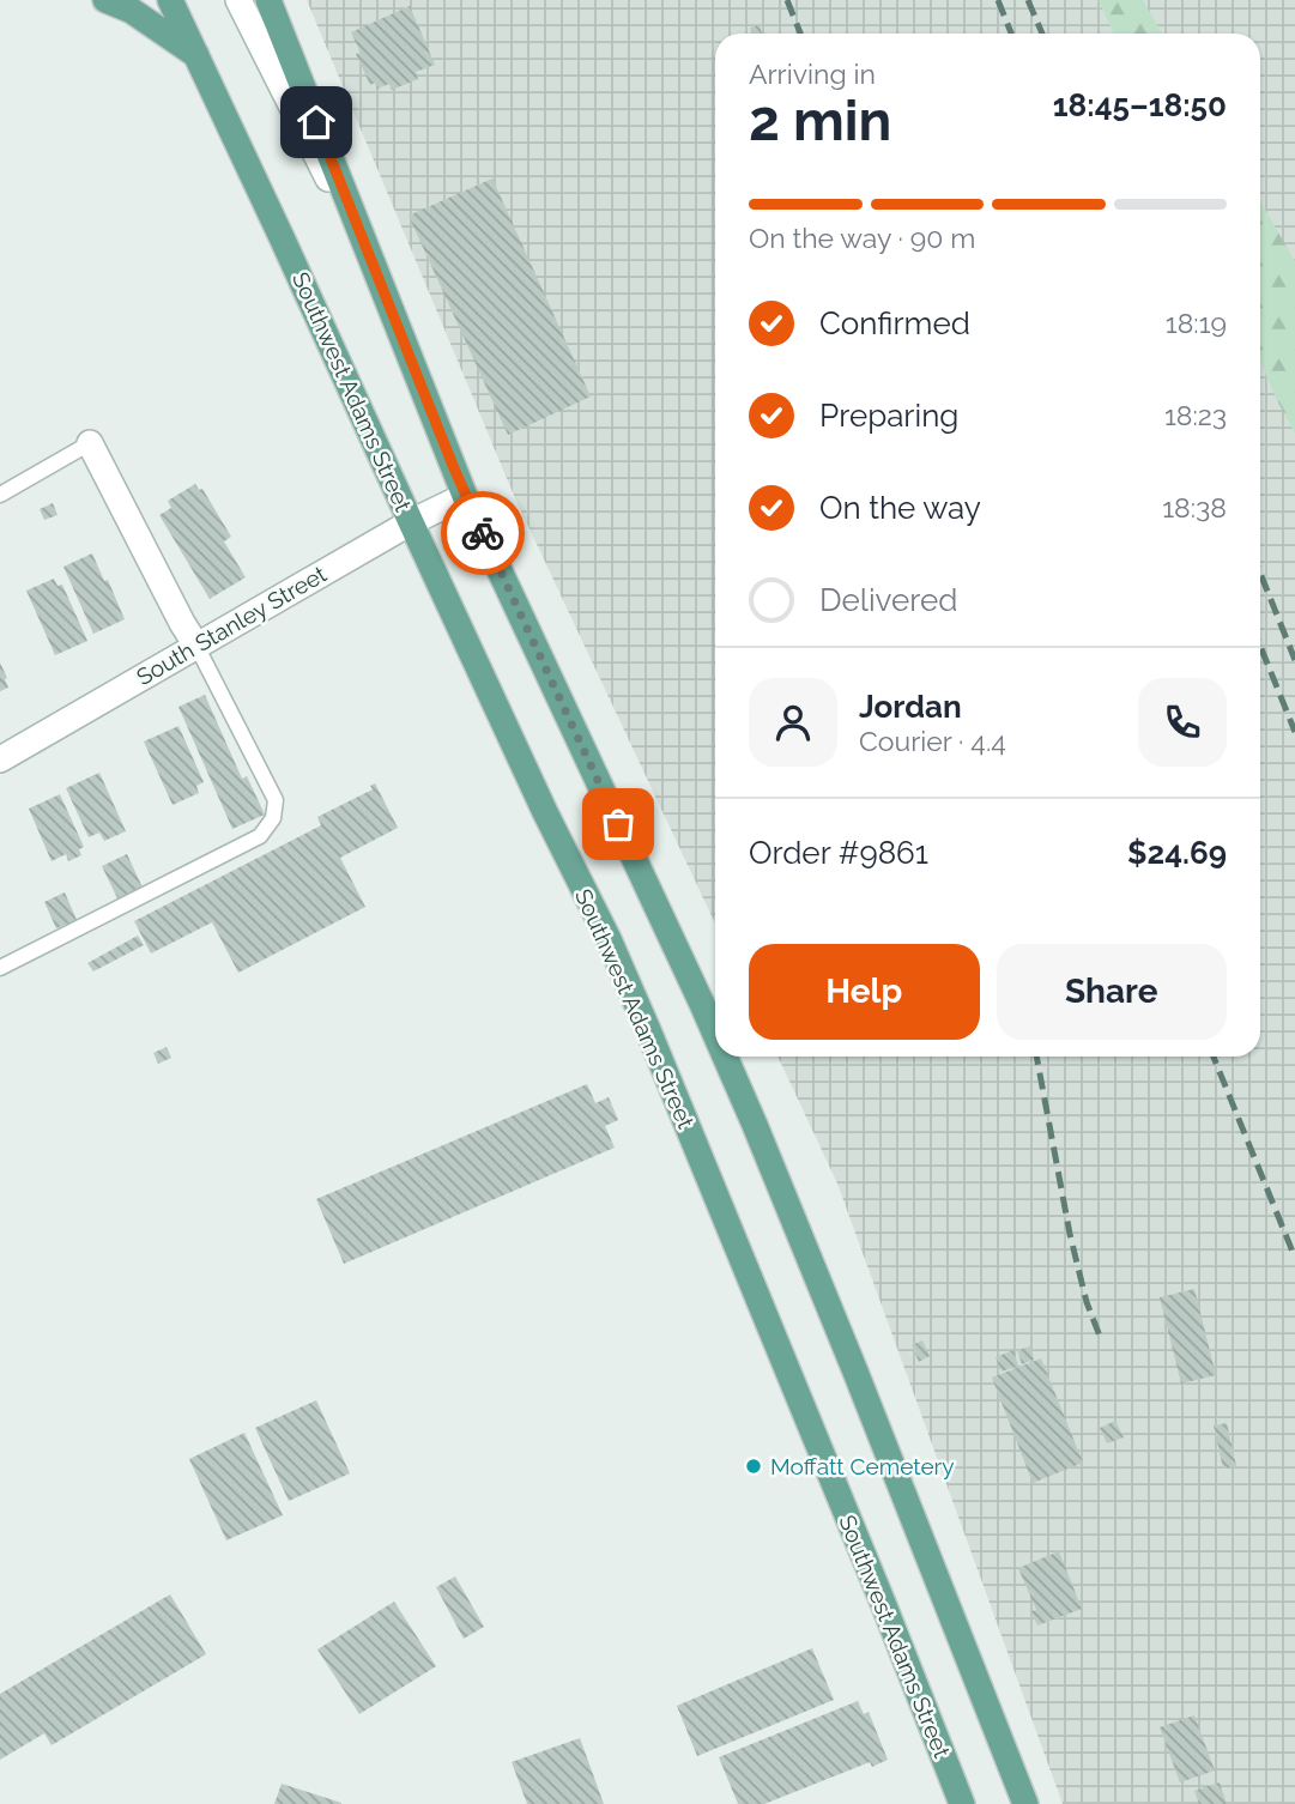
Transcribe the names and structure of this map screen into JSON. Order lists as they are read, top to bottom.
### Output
{
  "streets": {
    "main road": ["Southwest Adams Street"],
    "street": ["South Stanley Street"]
  },
  "crossings": [
    ["Southwest Adams Street", "South Stanley Street"]
  ],
  "places": ["Moffatt Cemetery"],
  "page": {
    "heading": ["2 min", "Arriving in", "18:45–18:50"],
    "panel": [
      "Jordan",
      "Courier · 4.4",
      "Order #9861",
      "$24.69"
    ],
    "bar": "On the way · 90 m",
    "list": [
      ["Confirmed", "18:19"],
      ["Preparing", "18:23"],
      ["On the way", "18:38"],
      "Delivered"
    ],
    "buttons": ["Help", "Share"]
  }
}
